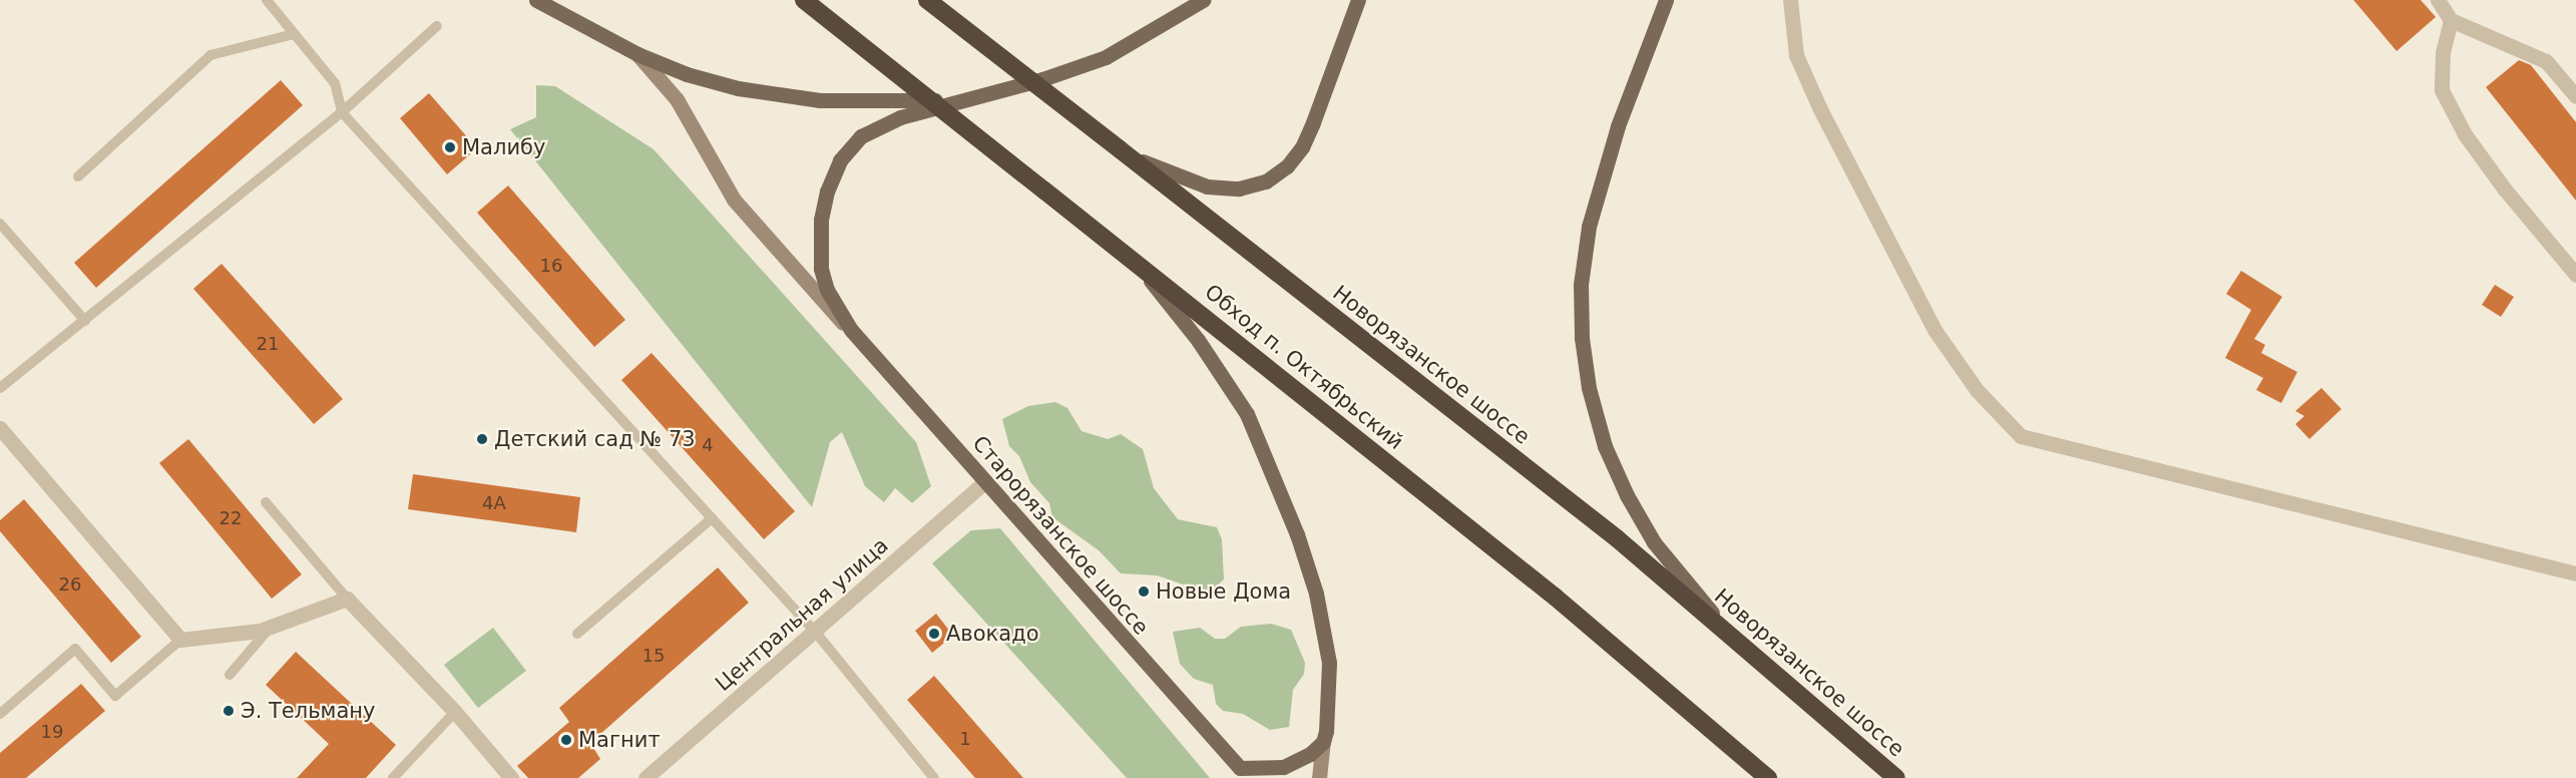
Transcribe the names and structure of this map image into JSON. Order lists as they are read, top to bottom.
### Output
{
  "streets": {
    "highway": ["Новорязанское шоссе", "Обход п. Октябрьский"],
    "main road": ["Старорязанское шоссе"],
    "street": ["Центральная улица"]
  },
  "crossings": [
    ["Старорязанское шоссе", "Центральная улица"]
  ],
  "places": [
    "Малибу",
    "Детский сад № 73",
    "Новые Дома",
    "Авокадо",
    "Э. Тельману",
    "Магнит"
  ],
  "house_numbers": [
    "16",
    "21",
    "4",
    "4А",
    "22",
    "26",
    "15",
    "19",
    "1"
  ]
}
